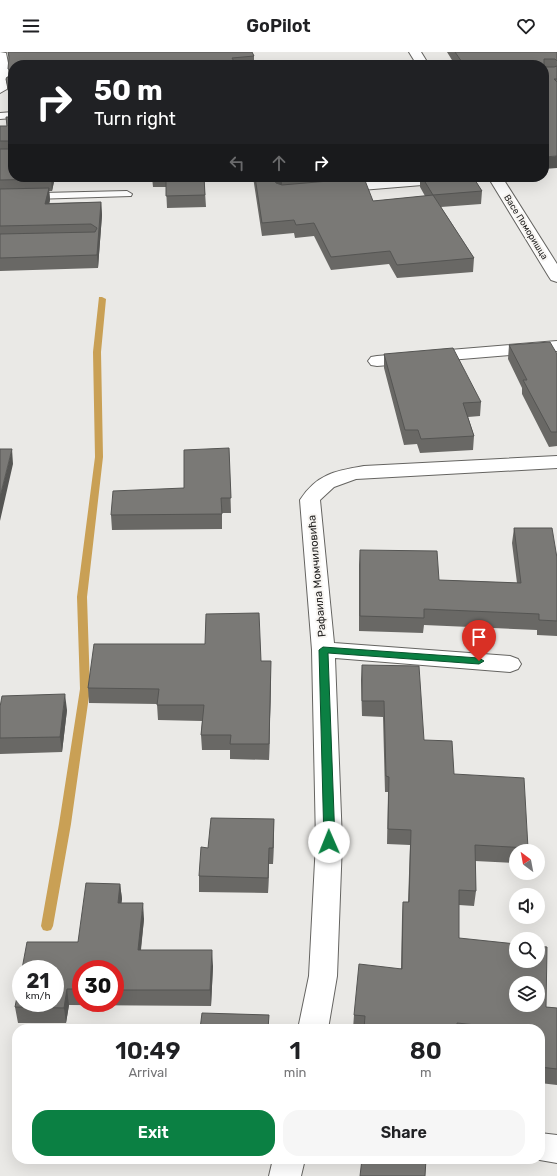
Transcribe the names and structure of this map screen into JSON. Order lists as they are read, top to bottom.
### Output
{
  "streets": {
    "street": ["Васе Поморишца", "Рафаила Момчиловића"]
  },
  "north": "top left",
  "page": {
    "header": "GoPilot",
    "turn": ["50 m", "Turn right"],
    "speed": "21 km/h",
    "limit": "30",
    "eta": [
      "10:49",
      "Arrival",
      "1",
      "min",
      "80",
      "m"
    ],
    "buttons": ["Exit", "Share"]
  }
}
